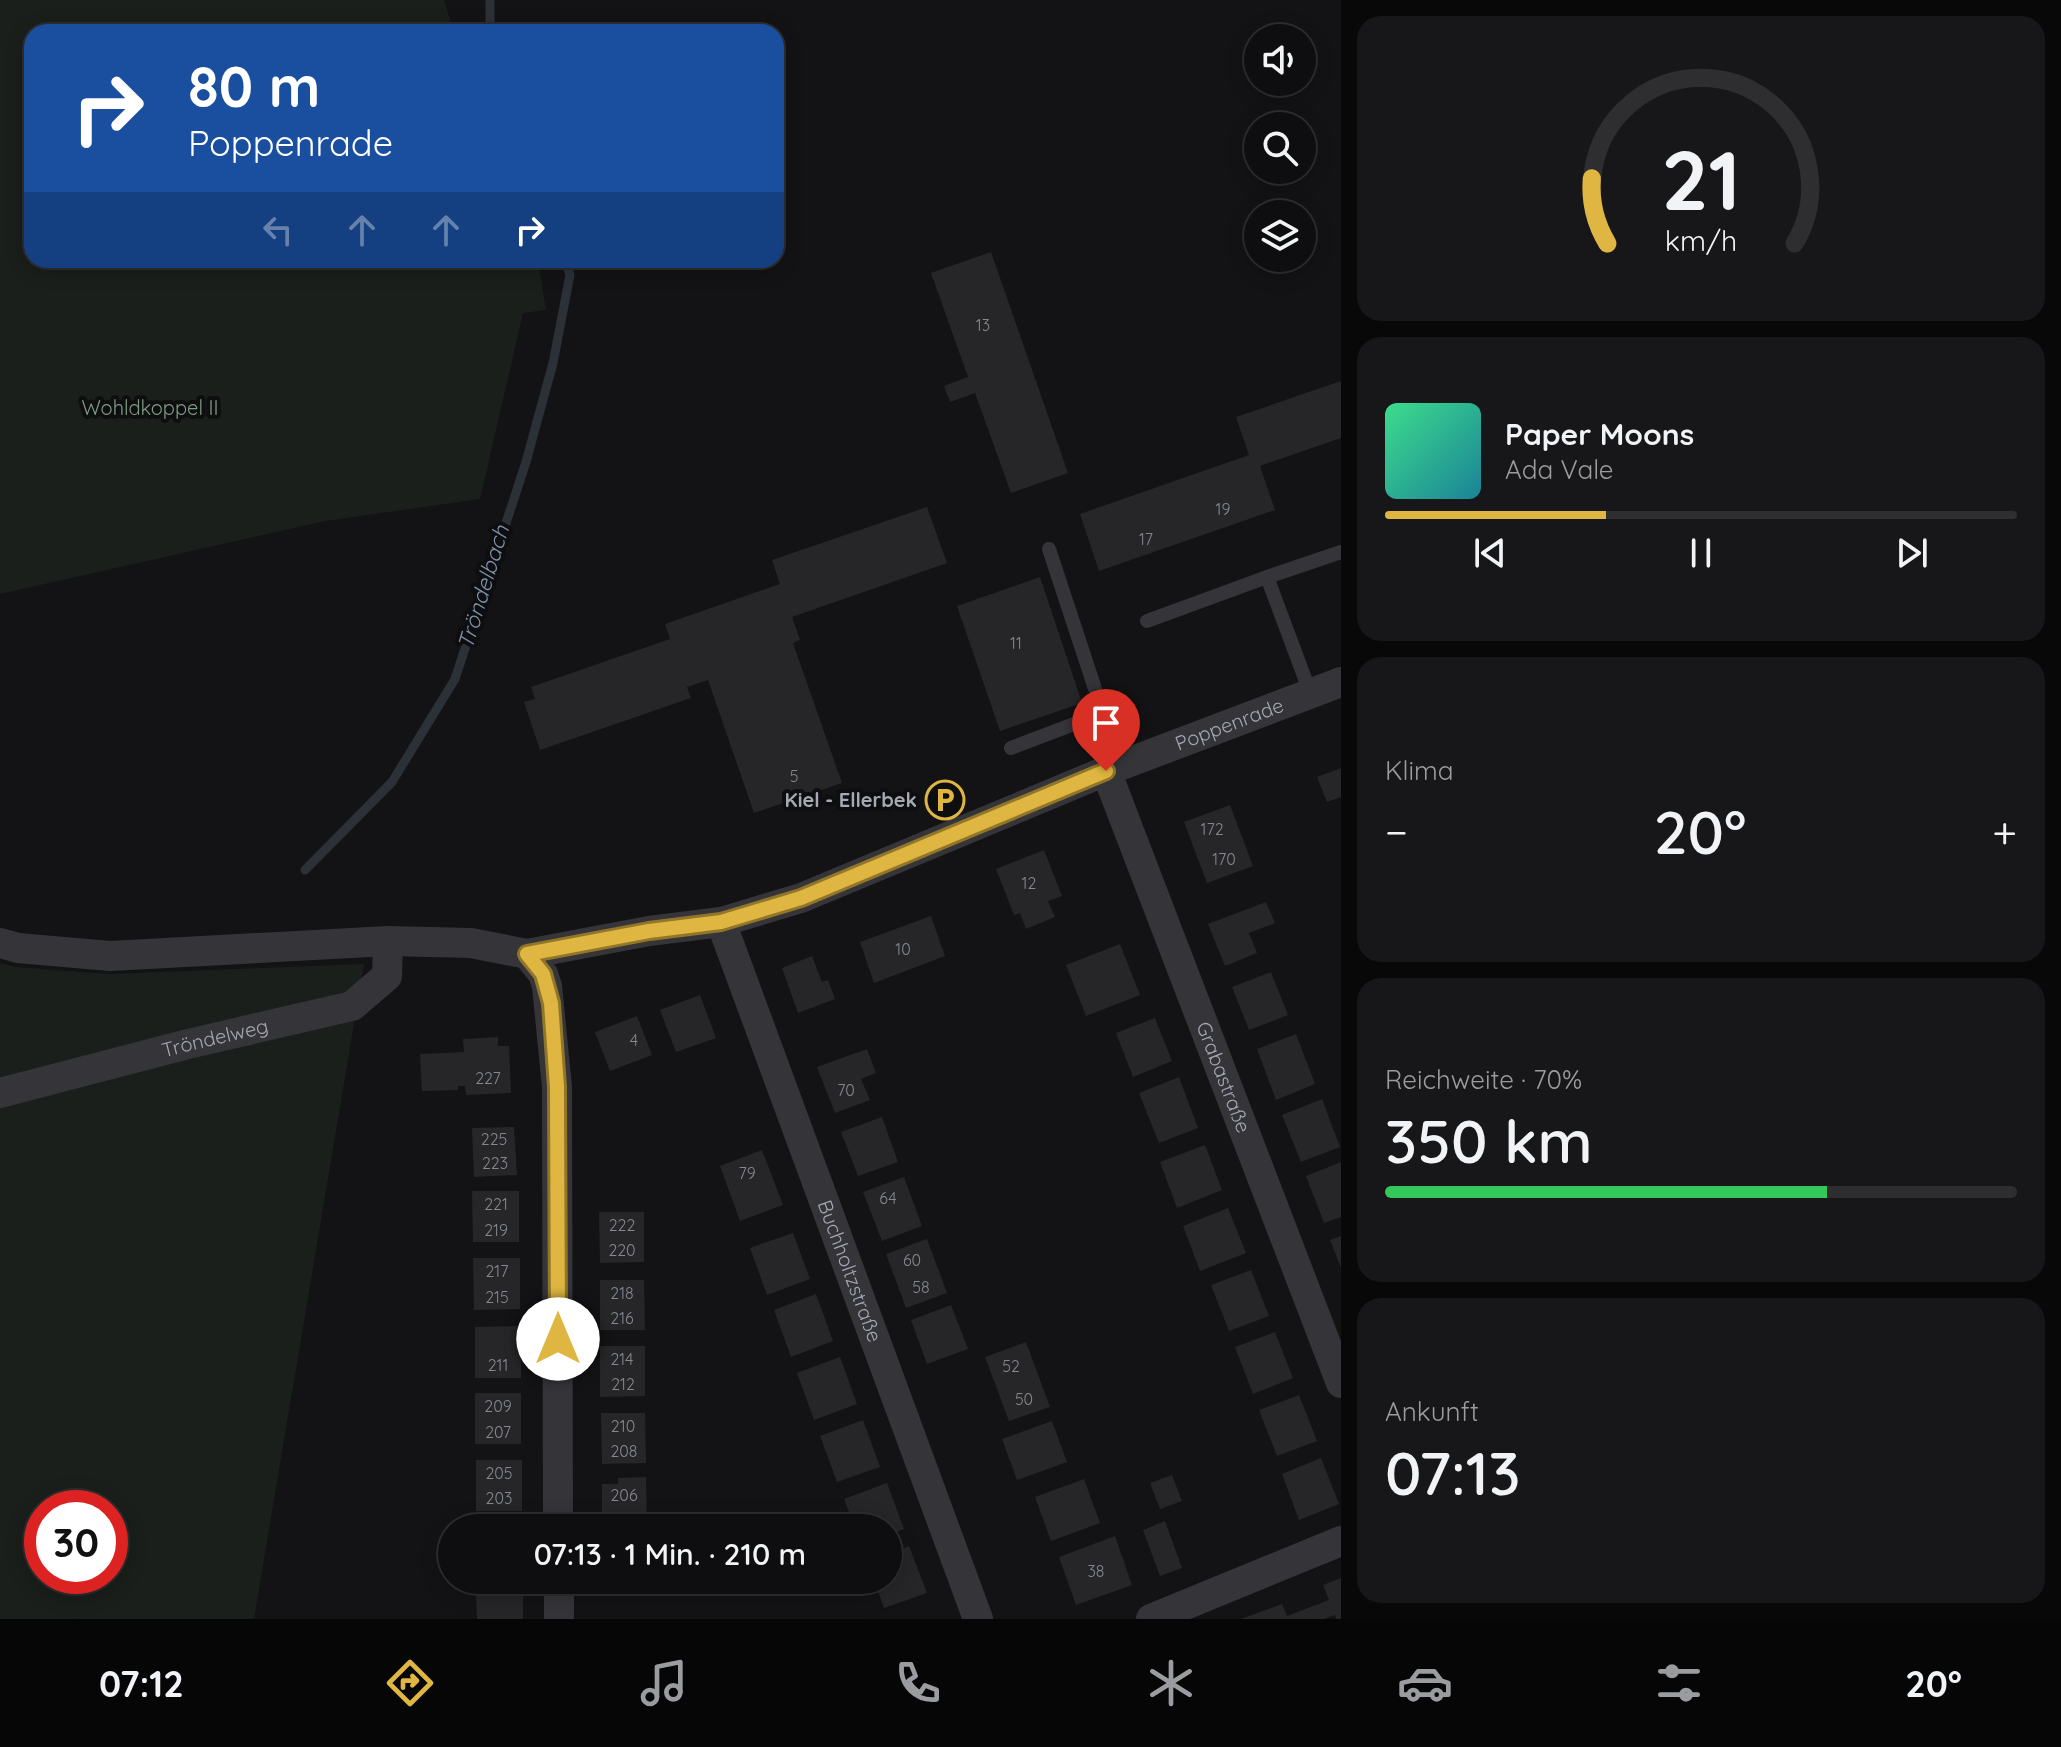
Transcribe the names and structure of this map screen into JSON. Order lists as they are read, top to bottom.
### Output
{
  "streets": {
    "street": [
      "Poppenrade",
      "Tröndelweg",
      "Grabastraße",
      "Buchholtzstraße"
    ]
  },
  "crossings": [
    ["Poppenrade", "Grabastraße"],
    ["Poppenrade", "Buchholtzstraße"]
  ],
  "water": ["Tröndelbach"],
  "parks": ["Wohldkoppel II"],
  "places": {
    "parking": ["Kiel - Ellerbek"]
  },
  "house_numbers": [
    "13",
    "19",
    "17",
    "11",
    "5",
    "172",
    "170",
    "12",
    "10",
    "4",
    "227",
    "70",
    "225",
    "223",
    "79",
    "64",
    "221",
    "222",
    "219",
    "220",
    "60",
    "217",
    "58",
    "218",
    "215",
    "216",
    "214",
    "211",
    "52",
    "212",
    "50",
    "209",
    "210",
    "207",
    "208",
    "205",
    "206",
    "203",
    "38"
  ],
  "page": {
    "turn": ["80 m", "Poppenrade"],
    "song": ["Paper Moons", "Ada Vale"],
    "tile": [
      "Klima",
      ["Reichweite · 70%", "350 km"],
      ["Ankunft", "07:13"]
    ],
    "heat": ["−", "20°", "+"],
    "limit": "30",
    "trip": "07:13 · 1 Min. · 210 m",
    "tabs": ["07:12", "20°"],
    "gauge": ["21", "km/h"]
  }
}
